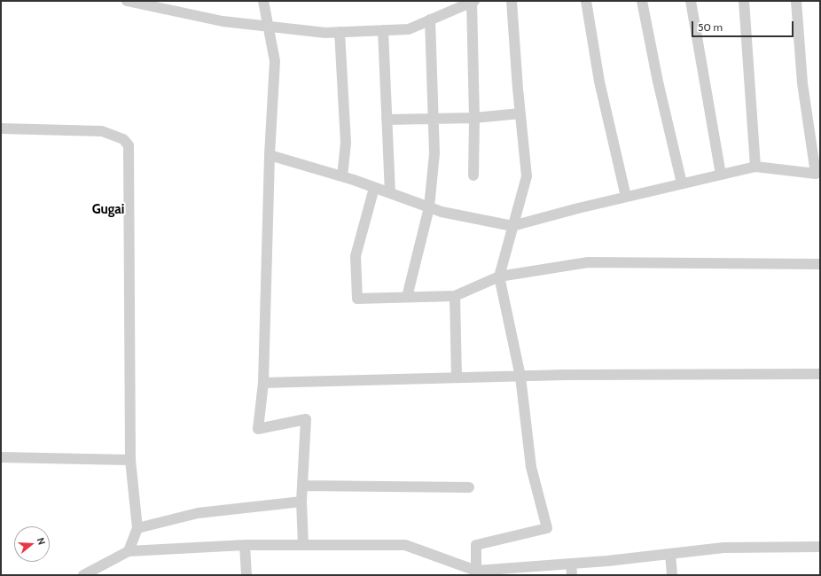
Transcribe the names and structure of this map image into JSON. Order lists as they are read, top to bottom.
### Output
{
  "districts": ["Gugai"],
  "scale_bar": "50 m",
  "north": "right"
}
